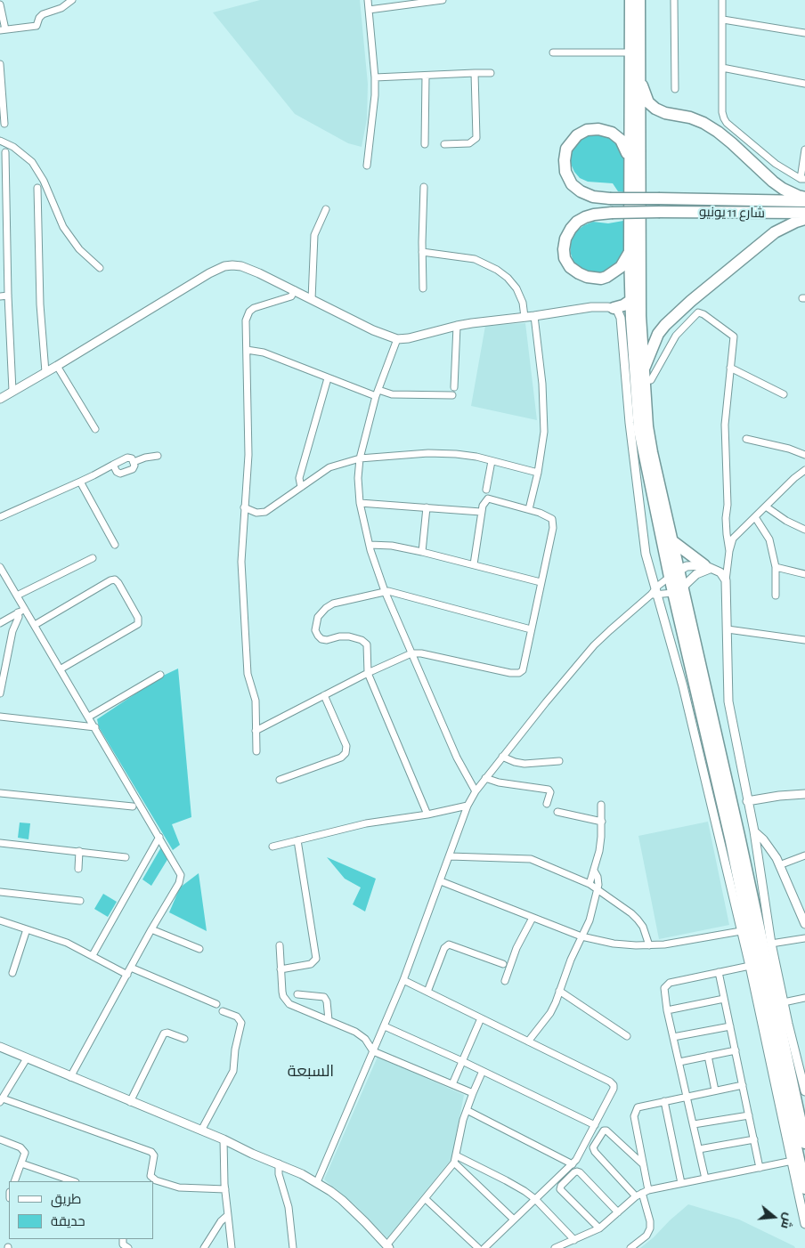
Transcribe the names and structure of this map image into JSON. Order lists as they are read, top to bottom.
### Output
{
  "streets": {
    "highway": ["شارع 11 يونيو"]
  },
  "districts": ["السبعة"],
  "legend": ["طريق", "حديقة"],
  "north": "right"
}
